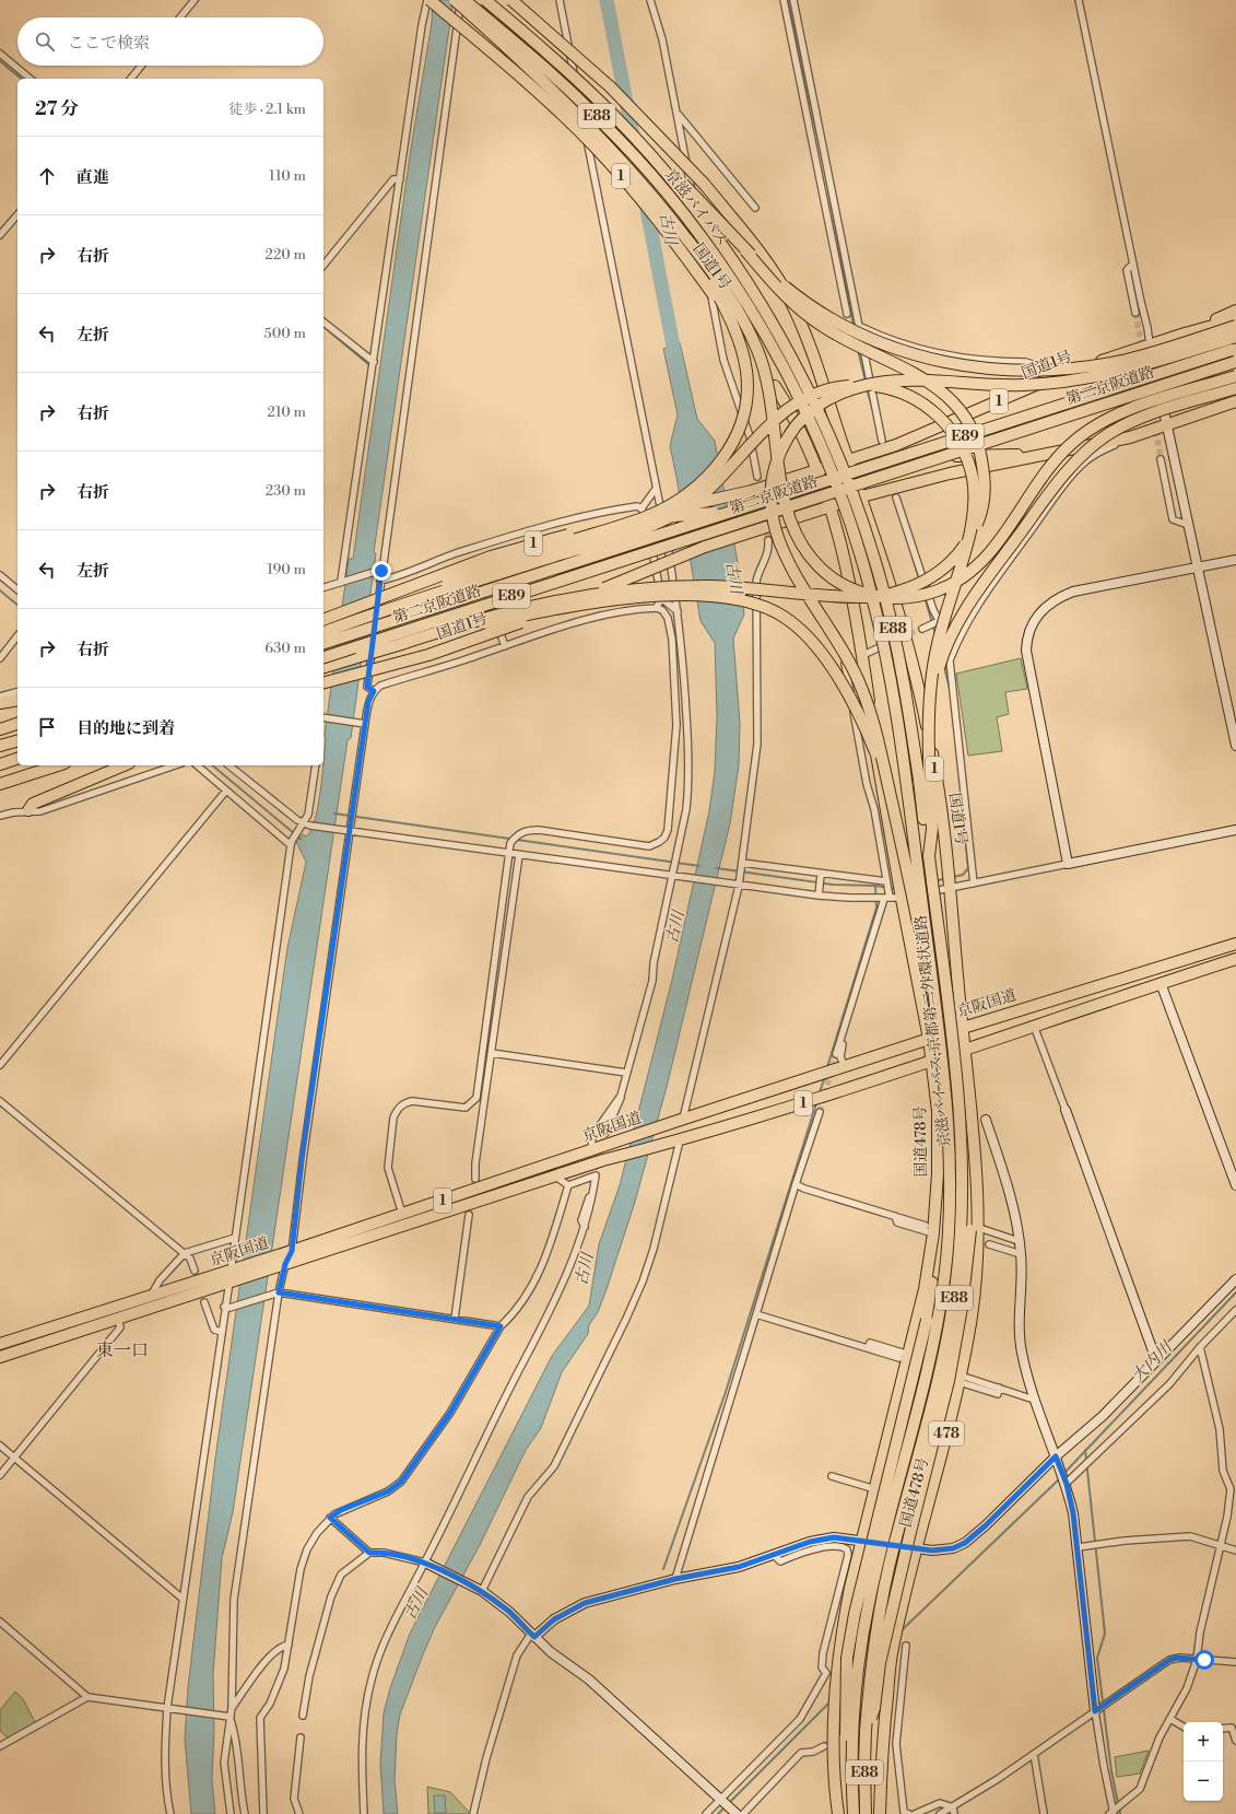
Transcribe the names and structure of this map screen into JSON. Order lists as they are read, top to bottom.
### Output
{
  "streets": {
    "highway": [
      "E88",
      "1",
      "京滋バイパス",
      "国道1号",
      "第二京阪道路",
      "E89",
      "京阪国道",
      "京滋バイパス;京都第二外環状道路",
      "国道478号",
      "478"
    ]
  },
  "crossings": [
    ["京滋バイパス", "国道1号"],
    ["京滋バイパス", "京滋バイパス;京都第二外環状道路"],
    ["国道1号", "京阪国道"],
    ["国道1号", "京滋バイパス;京都第二外環状道路"],
    ["国道1号", "国道478号"],
    ["京阪国道", "京滋バイパス;京都第二外環状道路"],
    ["京阪国道", "国道478号"]
  ],
  "districts": ["東一口"],
  "water": ["古川", "大内川"],
  "page": {
    "search": "ここで検索",
    "heading": ["27 分", "徒歩 · 2.1 km"],
    "list": [
      ["直進", "110 m"],
      ["右折", "220 m"],
      ["左折", "500 m"],
      ["右折", "210 m"],
      ["右折", "230 m"],
      ["左折", "190 m"],
      ["右折", "630 m"],
      "目的地に到着"
    ],
    "map_buttons": ["+", "−"]
  }
}
